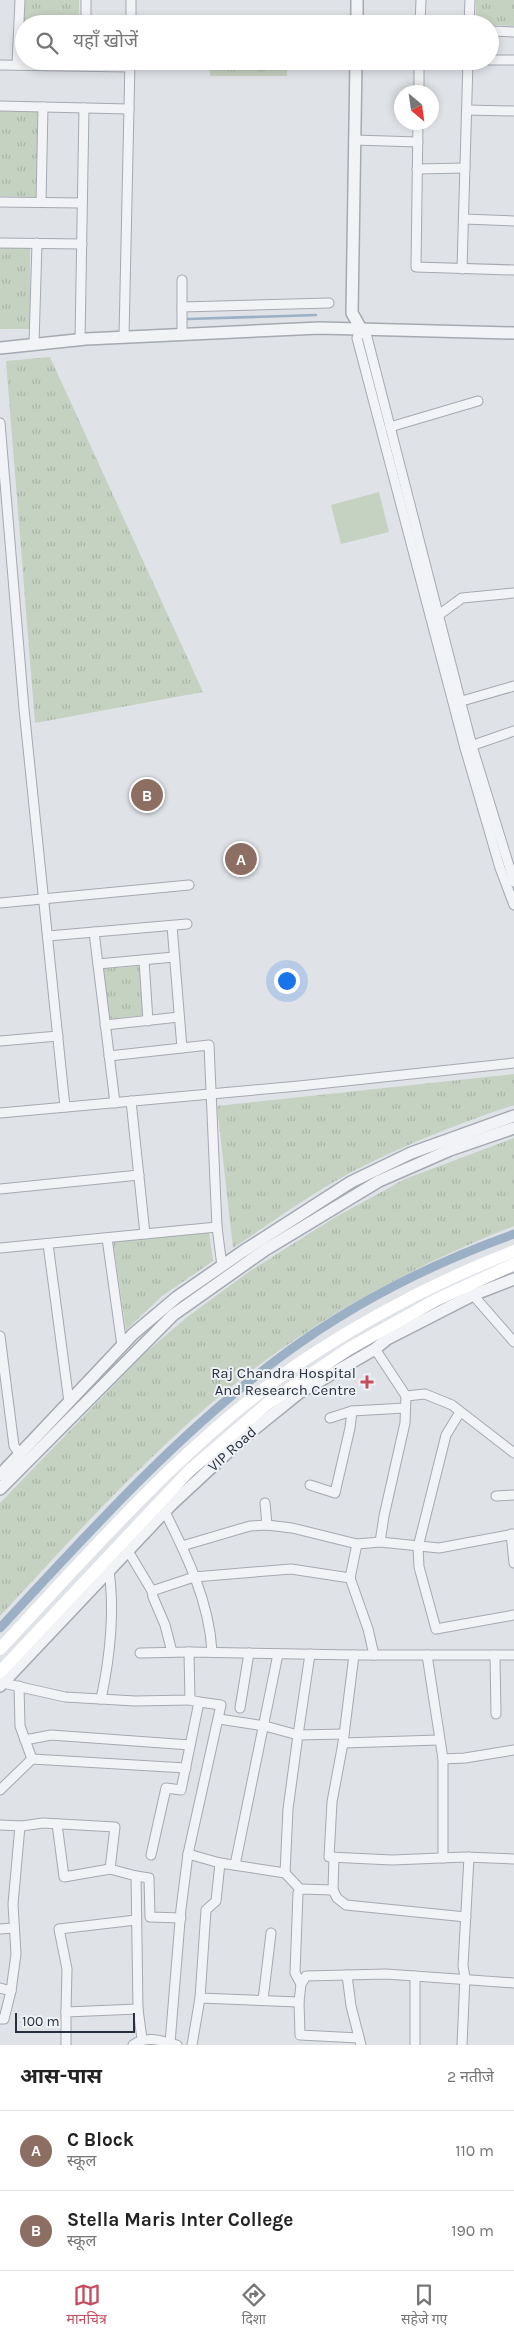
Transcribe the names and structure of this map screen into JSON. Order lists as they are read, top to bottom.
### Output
{
  "streets": {
    "main road": ["VIP Road"]
  },
  "places": {
    "health": ["Raj Chandra Hospital And Research Centre"]
  },
  "scale_bar": "100 m",
  "north": "bottom right",
  "page": {
    "search": "यहाँ खोजें",
    "pins": ["B", "A"],
    "scale": "100 m",
    "heading": ["आस-पास", "2 नतीजे"],
    "list": [
      {
        "mark": "A",
        "name": "C Block",
        "note": "स्कूल",
        "value": "110 m"
      },
      {
        "mark": "B",
        "name": "Stella Maris Inter College",
        "note": "स्कूल",
        "value": "190 m"
      }
    ],
    "nav": ["मानचित्र", "दिशा", "सहेजे गए"]
  }
}
